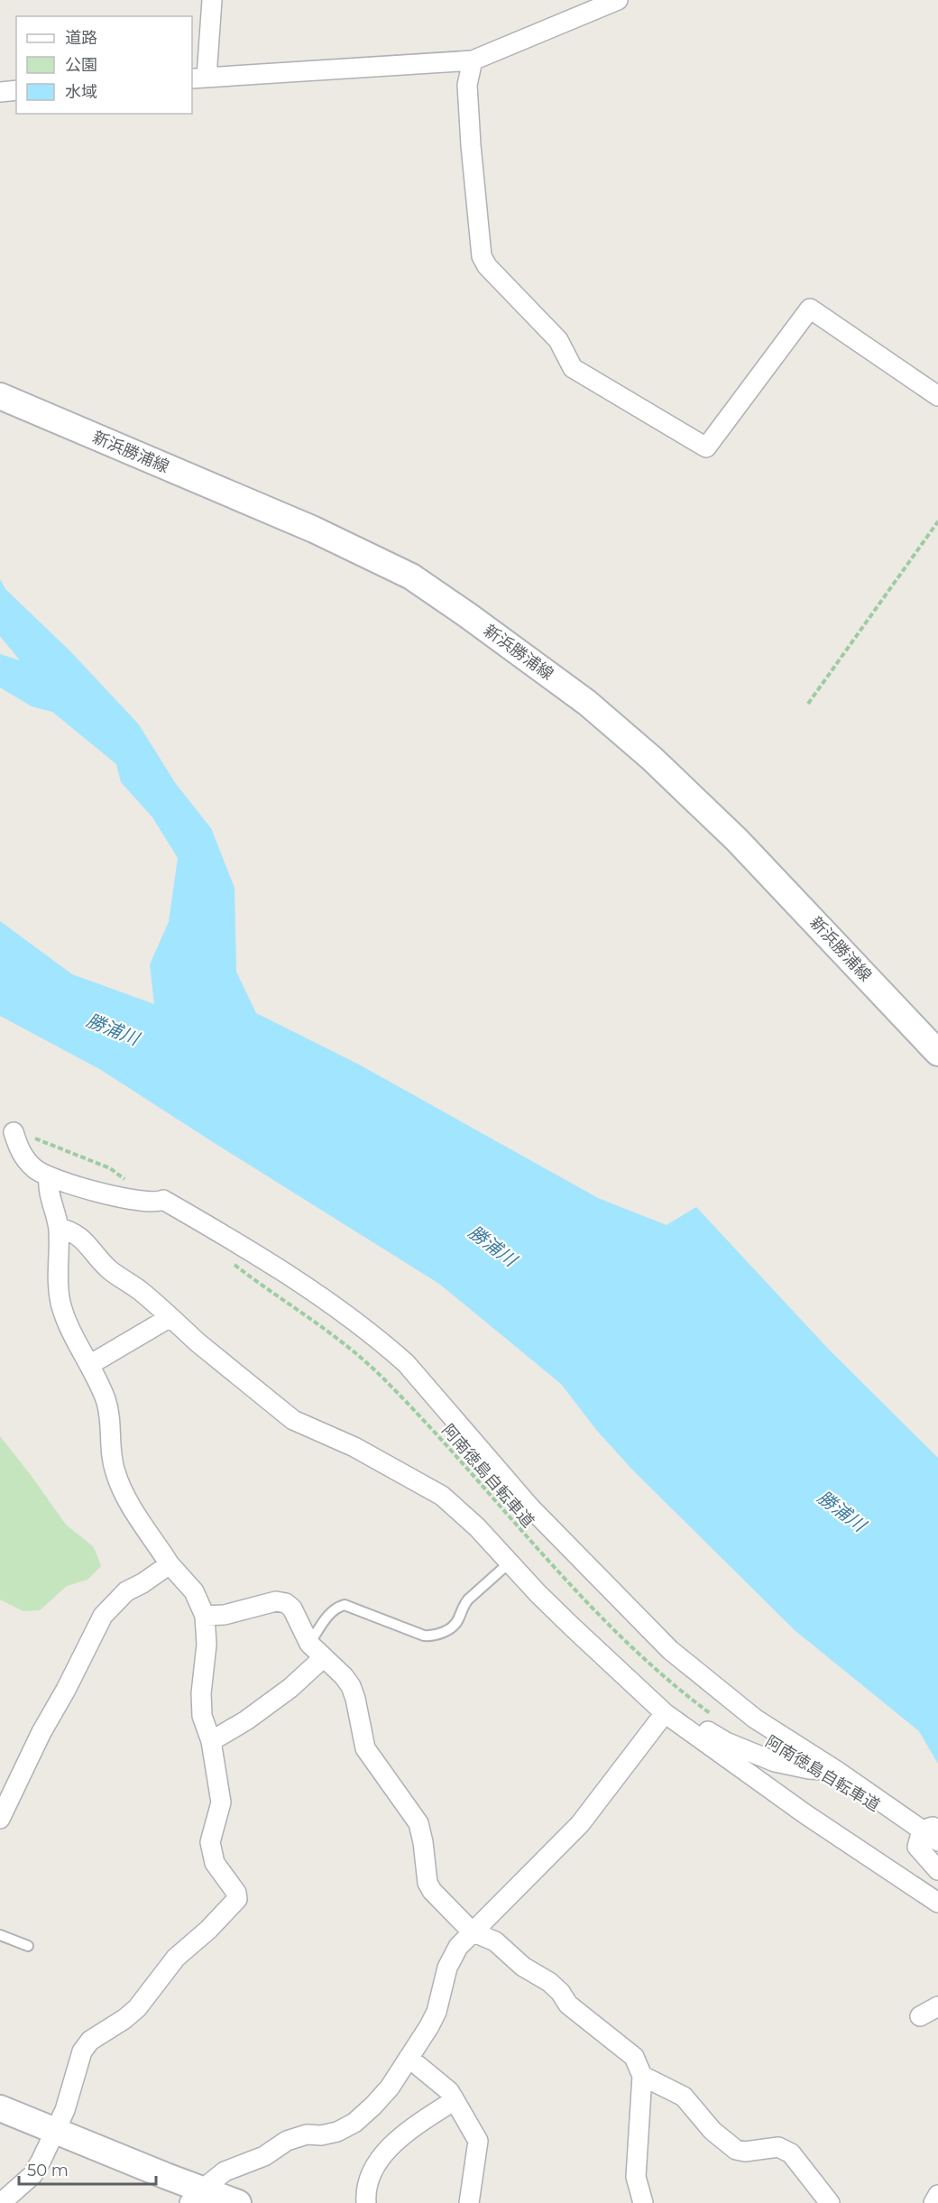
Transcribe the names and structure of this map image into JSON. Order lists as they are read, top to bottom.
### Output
{
  "streets": {
    "main road": ["新浜勝浦線"],
    "path": ["阿南徳島自転車道"]
  },
  "water": ["勝浦川"],
  "legend": ["道路", "公園", "水域"],
  "scale_bar": "50 m"
}
